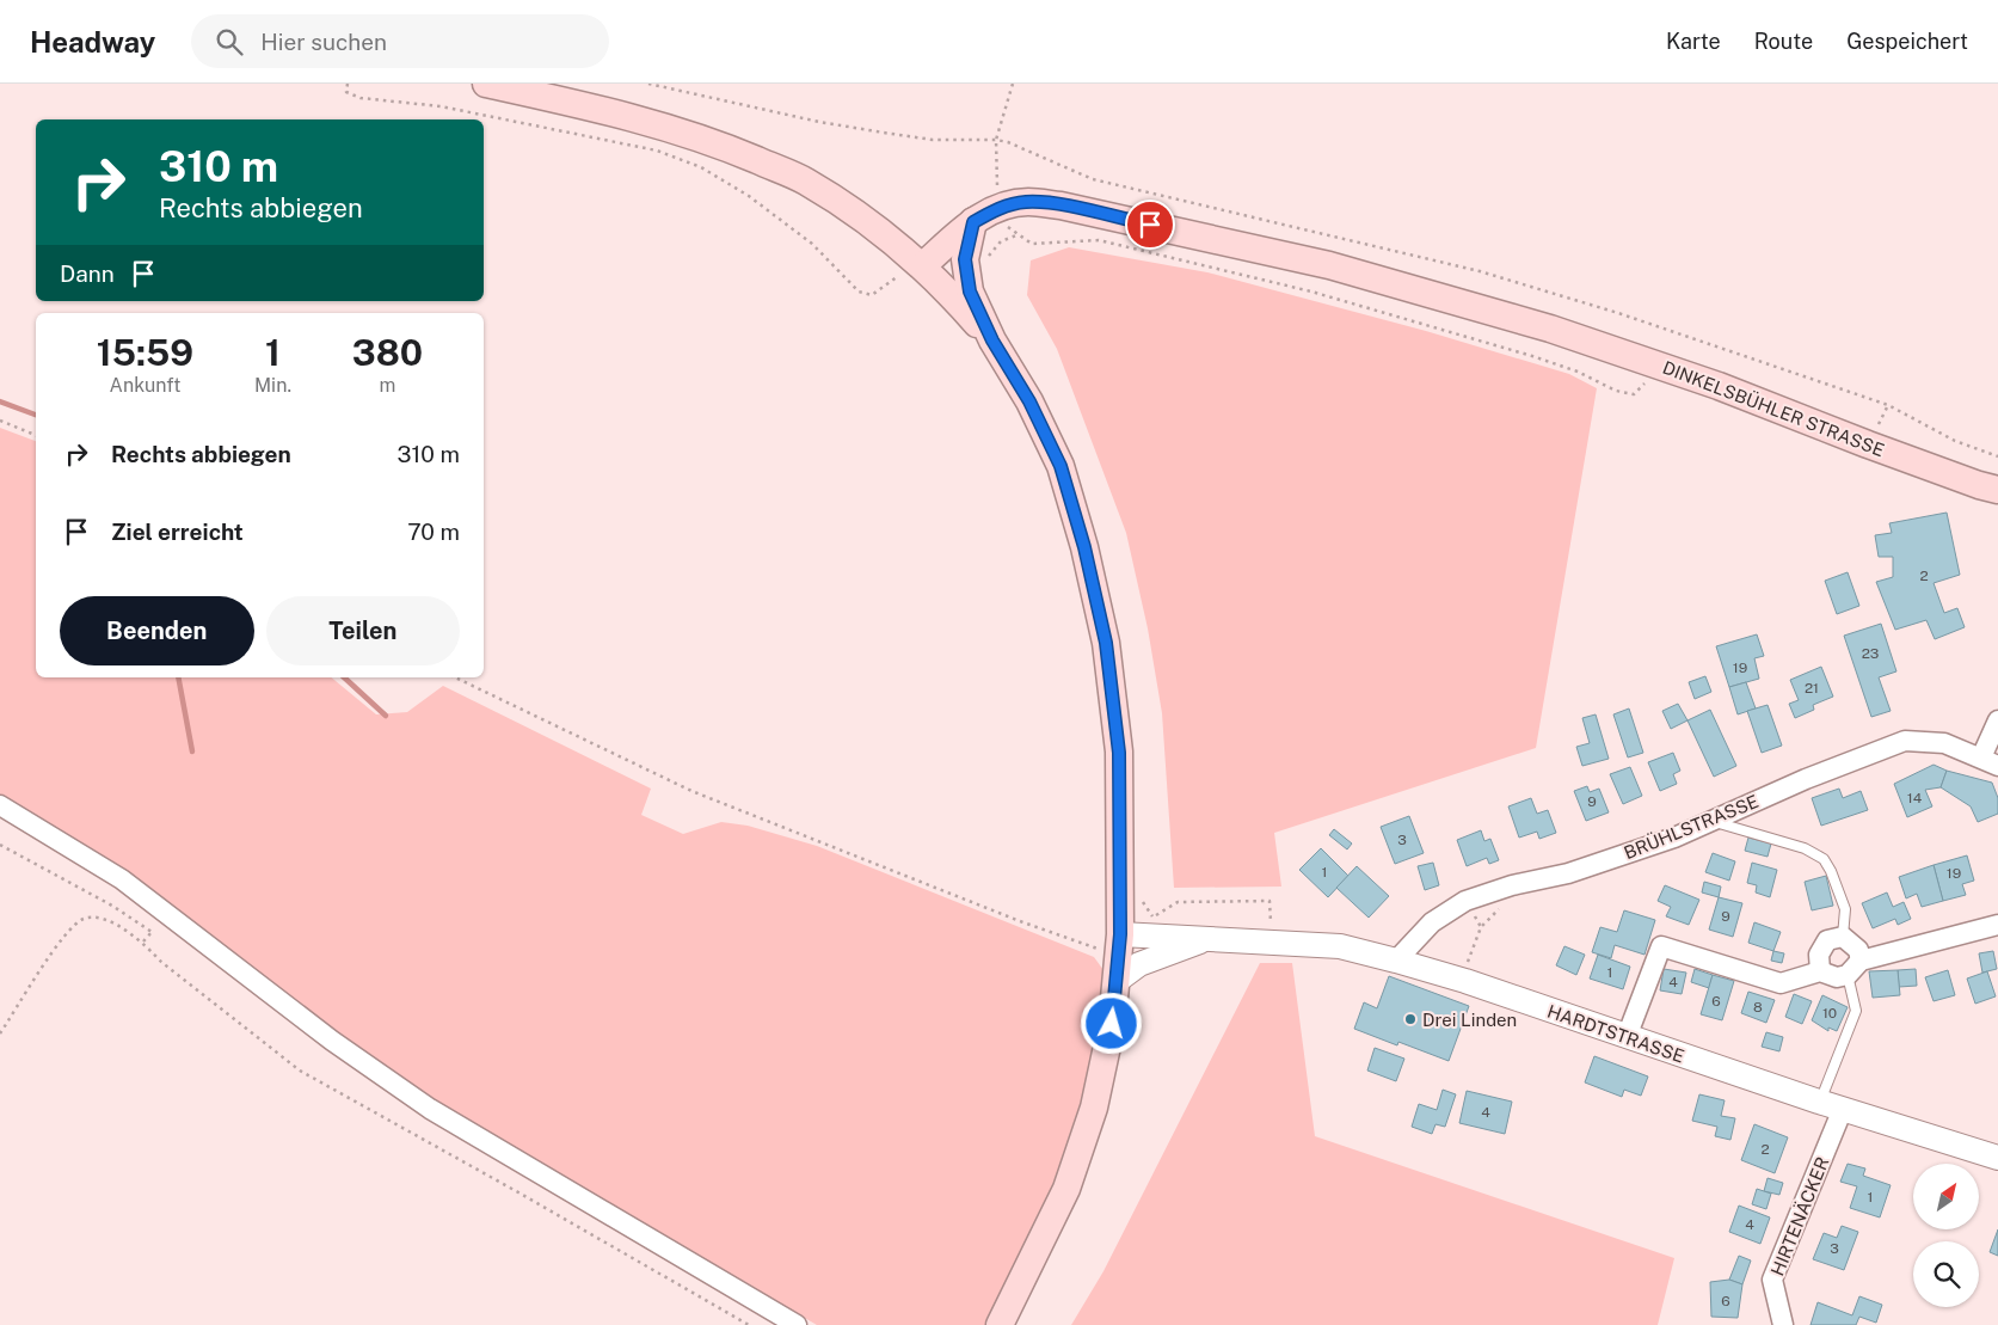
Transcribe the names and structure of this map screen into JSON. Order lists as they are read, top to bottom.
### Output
{
  "streets": {
    "main road": ["DINKELSBÜHLER STRASSE"],
    "street": ["BRÜHLSTRASSE", "HARDTSTRASSE", "HIRTENÄCKER"]
  },
  "crossings": [
    ["BRÜHLSTRASSE", "HARDTSTRASSE"],
    ["HARDTSTRASSE", "HIRTENÄCKER"]
  ],
  "places": ["Drei Linden"],
  "house_numbers": [
    "2",
    "23",
    "19",
    "21",
    "14",
    "9",
    "3",
    "1",
    "19",
    "9",
    "1",
    "4",
    "6",
    "8",
    "10",
    "4",
    "2",
    "1",
    "4",
    "3",
    "6"
  ],
  "north": "top right",
  "page": {
    "header": "Headway",
    "search": "Hier suchen",
    "nav": ["Karte", "Route", "Gespeichert"],
    "turn": ["310 m", "Rechts abbiegen"],
    "then": "Dann",
    "eta": [
      "15:59",
      "Ankunft",
      "1",
      "Min.",
      "380",
      "m"
    ],
    "list": [
      {
        "name": "Rechts abbiegen",
        "value": "310 m"
      },
      {
        "name": "Ziel erreicht",
        "value": "70 m"
      }
    ],
    "buttons": ["Beenden", "Teilen"]
  }
}
